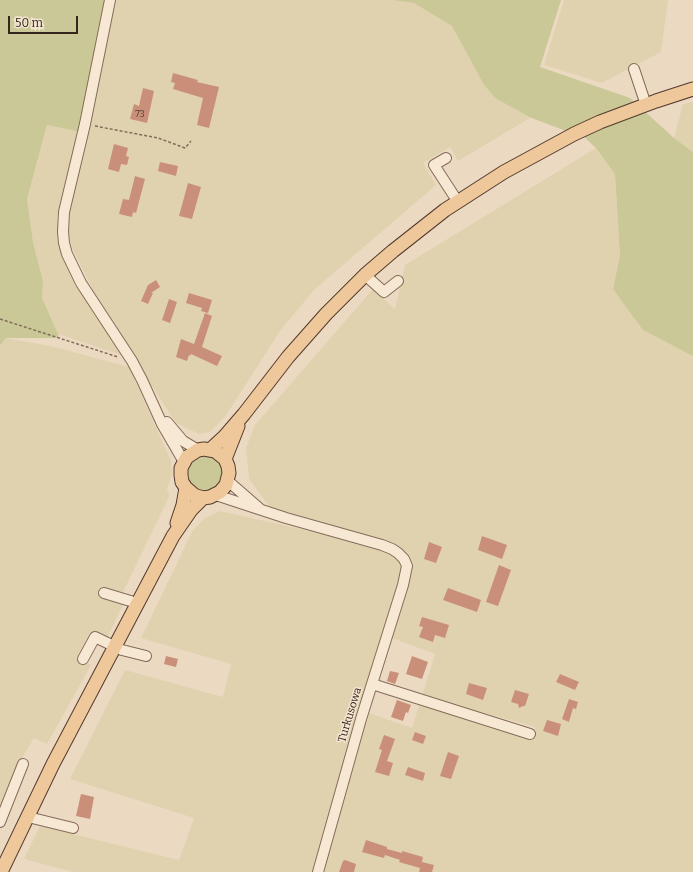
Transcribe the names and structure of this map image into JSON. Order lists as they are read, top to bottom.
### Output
{
  "streets": {
    "street": ["Turkusowa"]
  },
  "house_numbers": ["73"],
  "scale_bar": "50 m"
}
